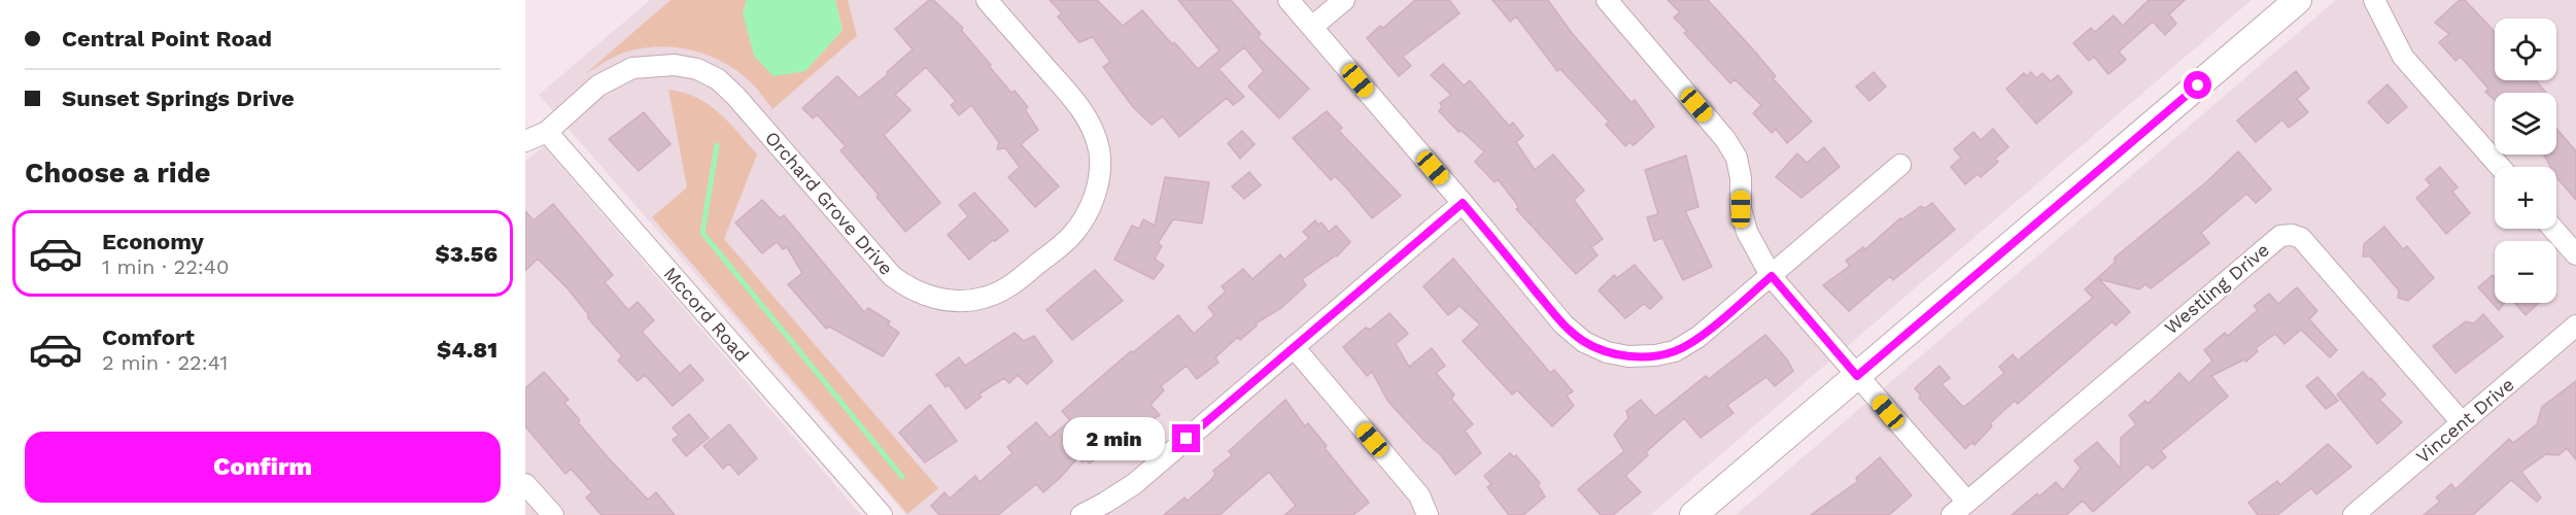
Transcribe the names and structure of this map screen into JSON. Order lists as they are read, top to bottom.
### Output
{
  "streets": {
    "street": [
      "Orchard Grove Drive",
      "Westling Drive",
      "Mccord Road",
      "Vincent Drive"
    ]
  },
  "crossings": [
    ["Orchard Grove Drive", "Mccord Road"],
    ["Westling Drive", "Vincent Drive"]
  ],
  "page": {
    "banner": ["Central Point Road", "Sunset Springs Drive"],
    "map_buttons": ["+", "−"],
    "heading": "Choose a ride",
    "list": [
      {
        "name": "Economy",
        "note": "1 min · 22:40",
        "value": "$3.56"
      },
      {
        "name": "Comfort",
        "note": "2 min · 22:41",
        "value": "$4.81"
      }
    ],
    "bubble": "2 min",
    "buttons": "Confirm"
  }
}
